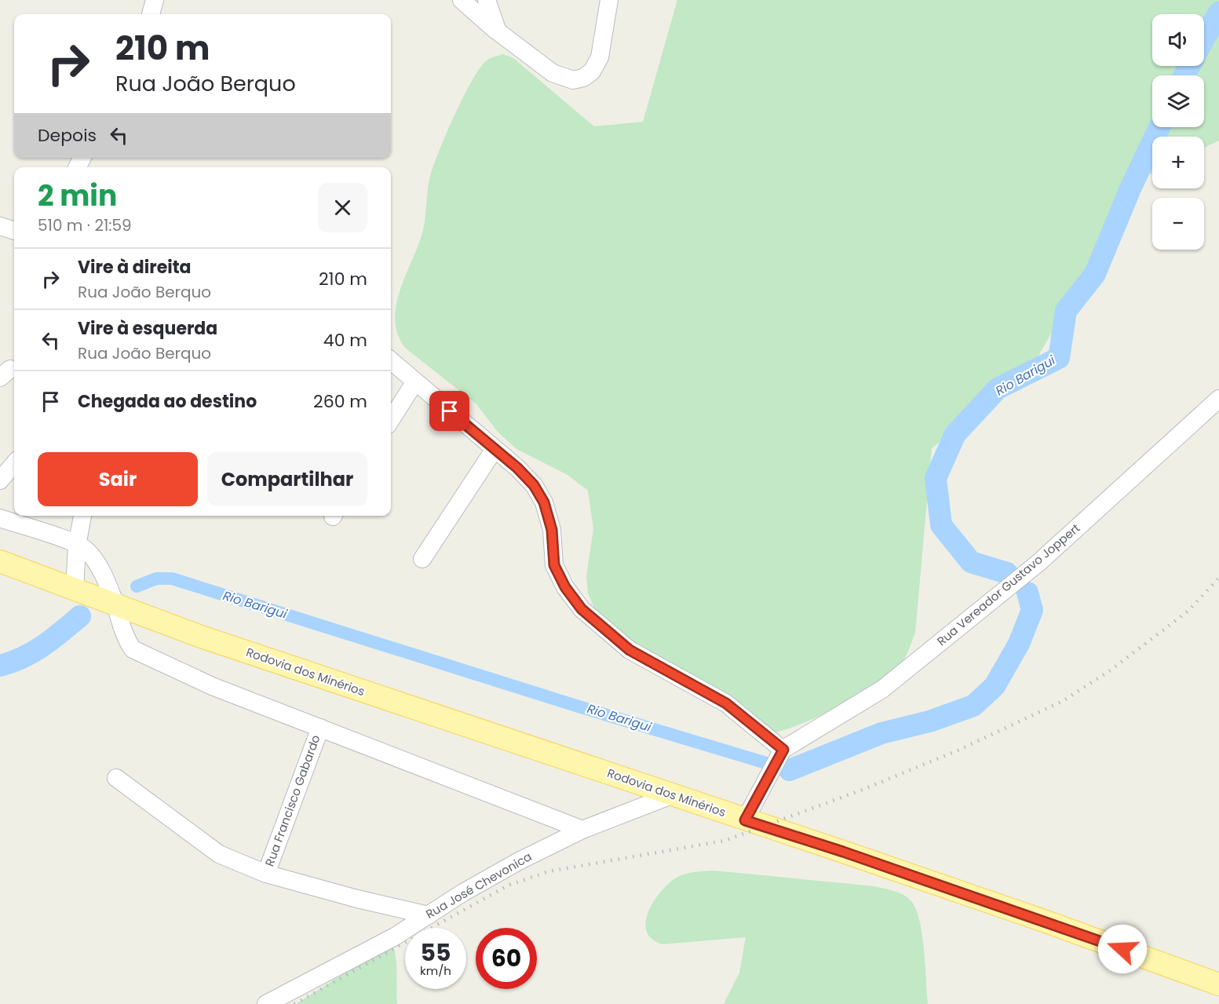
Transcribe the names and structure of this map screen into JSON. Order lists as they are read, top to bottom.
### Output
{
  "streets": {
    "main road": ["Rodovia dos Minérios"],
    "street": ["Rua Vereador Gustavo Joppert", "Rua Francisco Gabardo", "Rua José Chevonica"]
  },
  "crossings": [
    ["Rodovia dos Minérios", "Rua José Chevonica"]
  ],
  "water": ["Rio Barigui"],
  "page": {
    "map_buttons": ["+", "−"],
    "turn": ["210 m", "Rua João Berquo"],
    "then": "Depois",
    "heading": ["2 min", "510 m · 21:59"],
    "list": [
      {
        "name": "Vire à direita",
        "note": "Rua João Berquo",
        "value": "210 m"
      },
      {
        "name": "Vire à esquerda",
        "note": "Rua João Berquo",
        "value": "40 m"
      },
      {
        "name": "Chegada ao destino",
        "value": "260 m"
      }
    ],
    "buttons": ["Sair", "Compartilhar"],
    "speed": "55 km/h",
    "limit": "60"
  }
}
